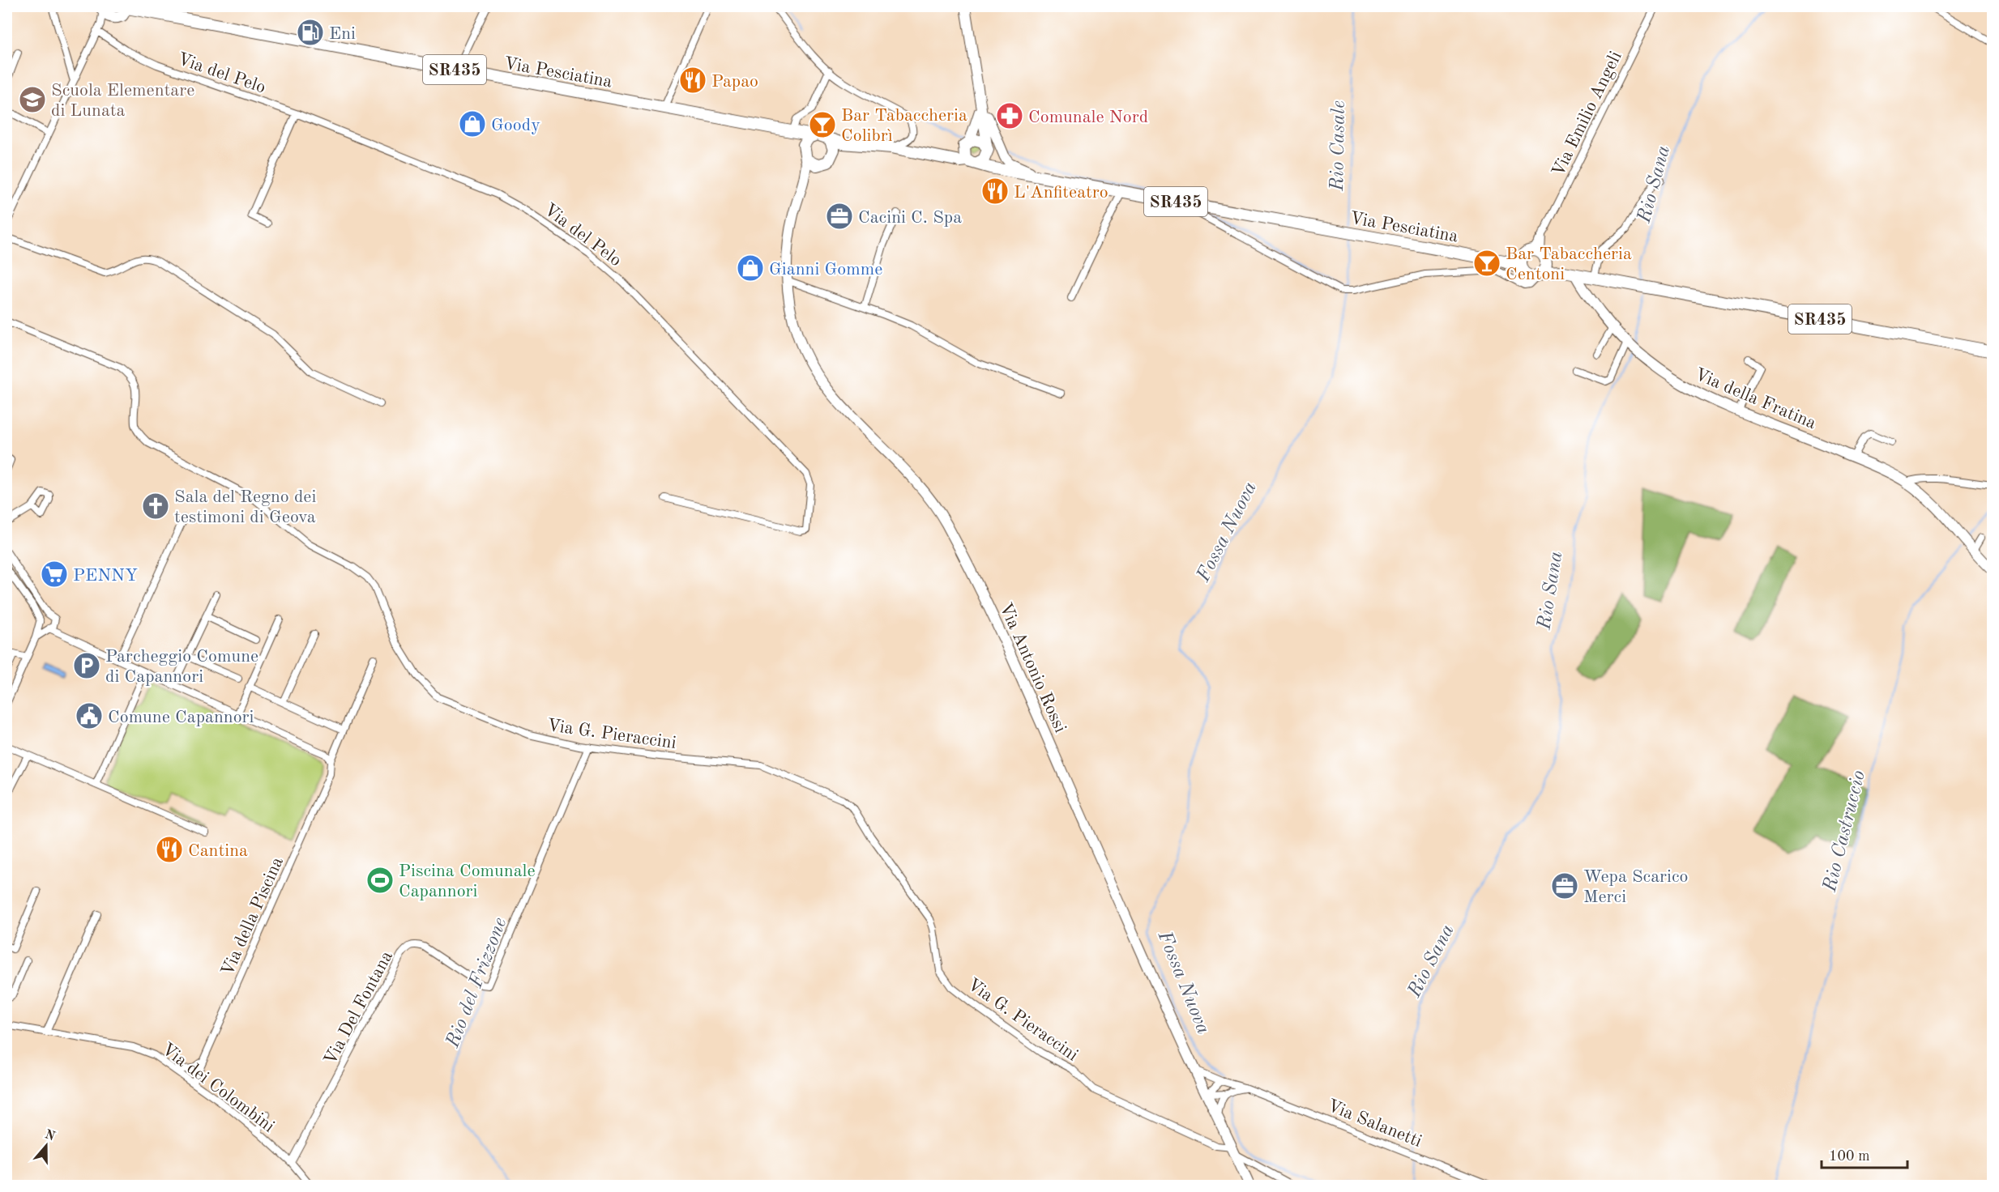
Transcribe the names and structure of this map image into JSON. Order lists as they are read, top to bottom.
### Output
{
  "streets": {
    "main road": [
      "SR435",
      "Via Pesciatina",
      "Via della Fratina",
      "Via Antonio Rossi"
    ],
    "street": [
      "Via del Pelo",
      "Via Emilio Angeli",
      "Via G. Pieraccini",
      "Via della Piscina",
      "Via Del Fontana",
      "Via dei Colombini",
      "Via Salanetti"
    ]
  },
  "crossings": [
    ["Via Pesciatina", "Via Emilio Angeli"],
    ["Via Pesciatina", "Via della Fratina"],
    ["Via Antonio Rossi", "Via G. Pieraccini"],
    ["Via Antonio Rossi", "Via Salanetti"],
    ["Via G. Pieraccini", "Via Del Fontana"],
    ["Via della Piscina", "Via dei Colombini"],
    ["Via Del Fontana", "Via dei Colombini"]
  ],
  "water": [
    "Rio Casale",
    "Rio Sana",
    "Fossa Nuova",
    "Rio Castruccio",
    "Rio del Frizzone"
  ],
  "places": {
    "fuel station": ["Eni"],
    "restaurant": ["Papao", "L'Anfiteatro", "Cantina"],
    "school or university": ["Scuola Elementare di Lunata"],
    "pharmacy": ["Comunale Nord"],
    "shop": ["Goody", "Gianni Gomme"],
    "bar": ["Bar Tabaccheria Colibrì", "Bar Tabaccheria Centoni"],
    "office": ["Cacini C. Spa", "Wepa Scarico Merci"],
    "church": ["Sala del Regno dei testimoni di Geova"],
    "supermarket": ["PENNY"],
    "parking": ["Parcheggio Comune di Capannori"],
    "public building": ["Comune Capannori"],
    "sports": ["Piscina Comunale Capannori"]
  },
  "scale_bar": "100 m",
  "north": "top"
}
